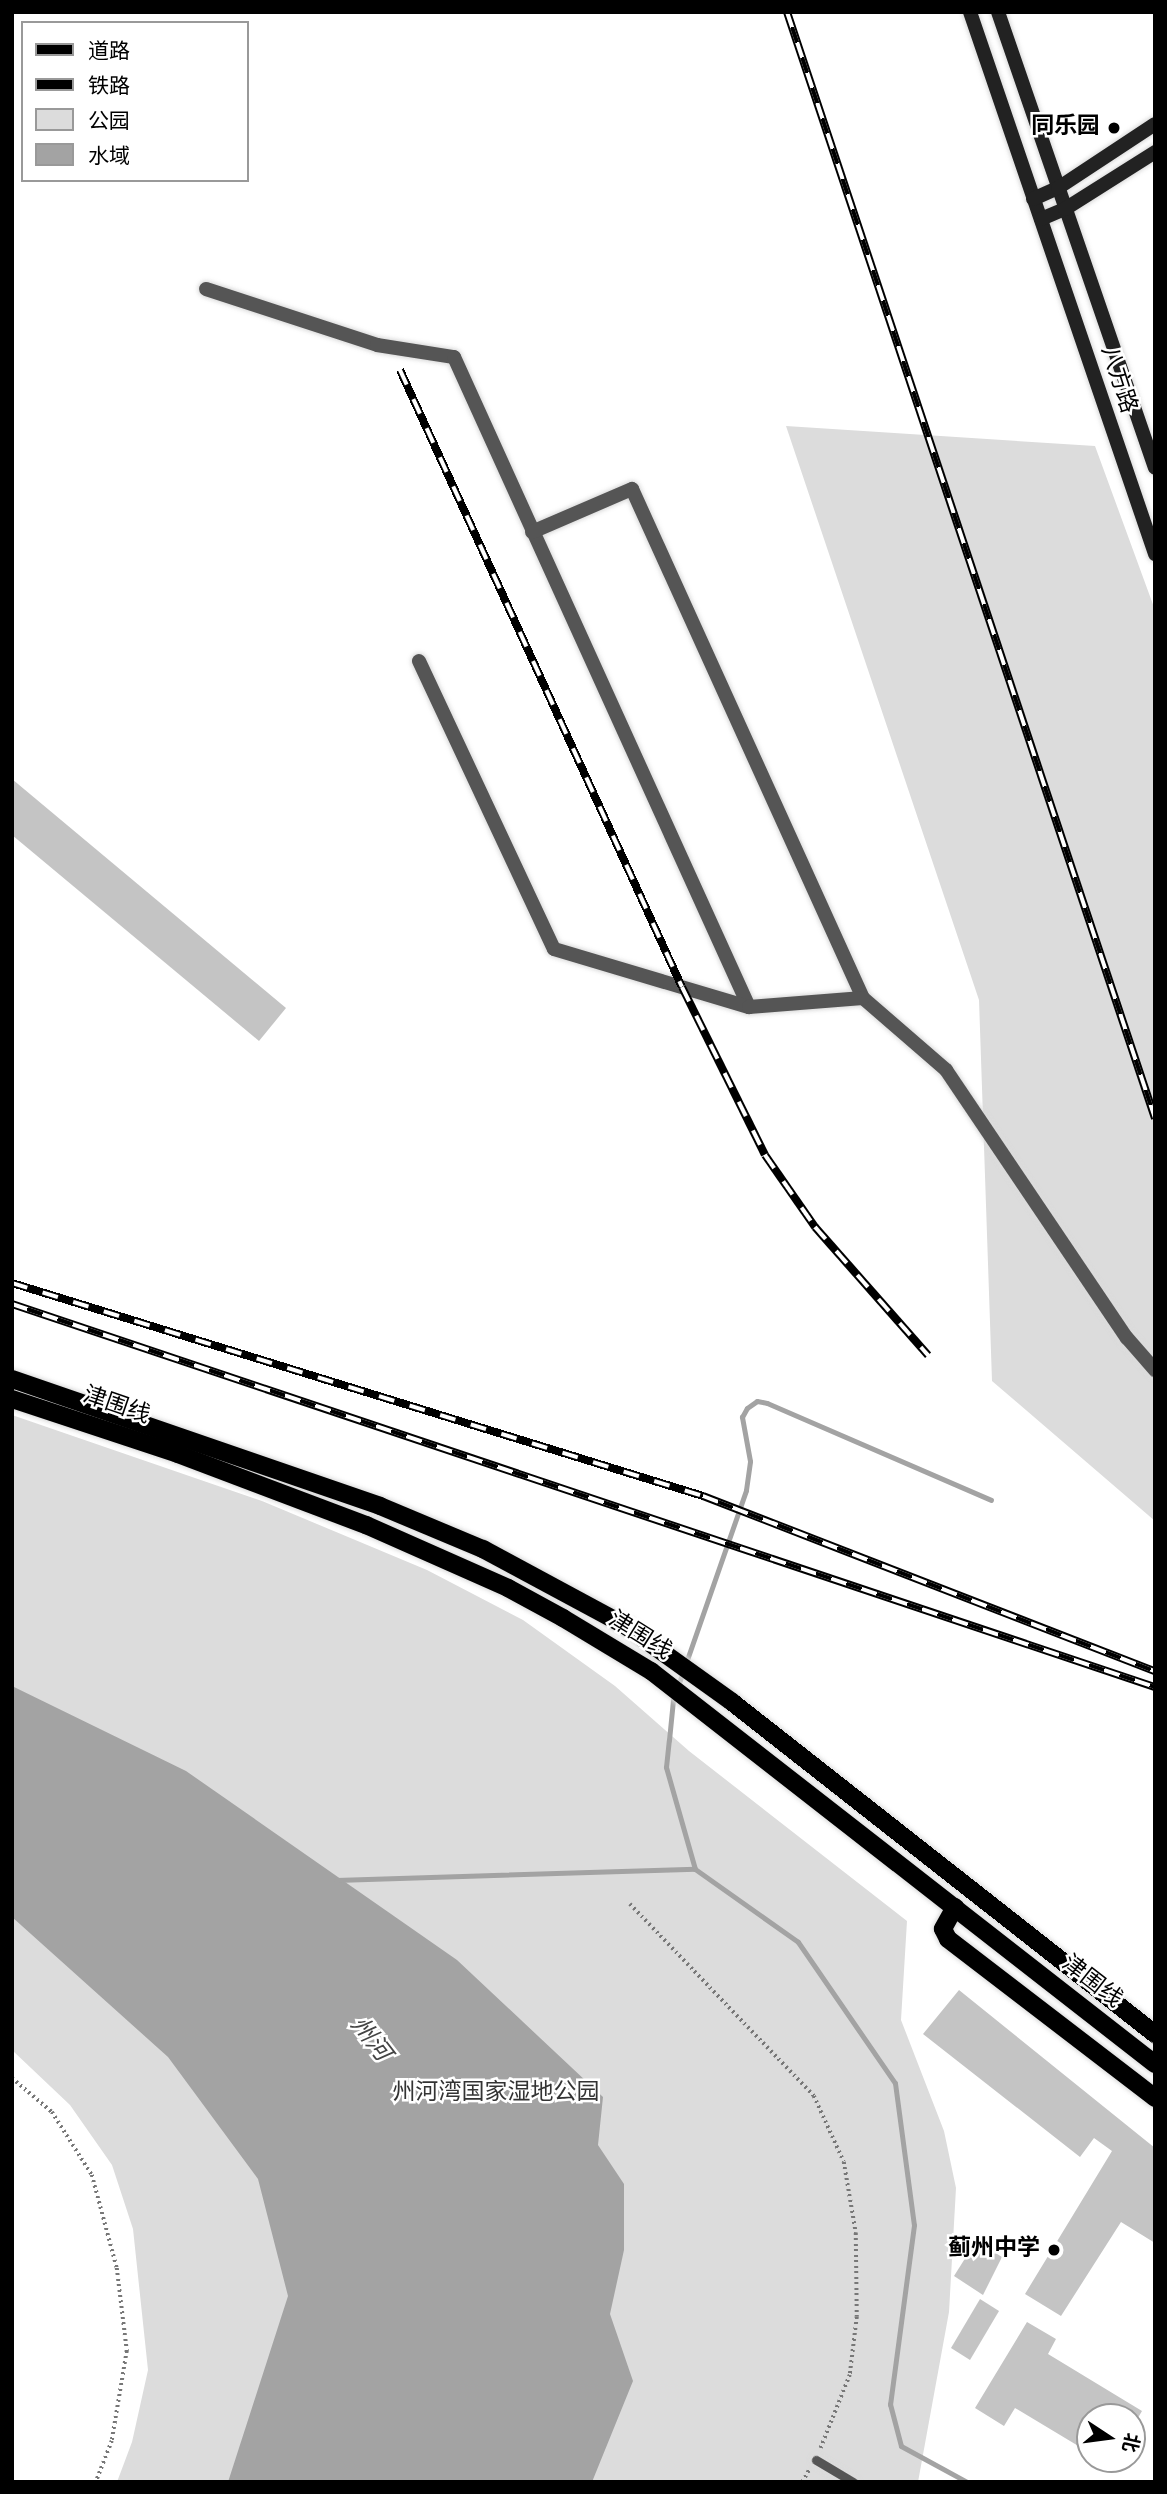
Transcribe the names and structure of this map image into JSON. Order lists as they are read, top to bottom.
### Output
{
  "streets": {
    "main road": ["八方路", "津围线"]
  },
  "water": ["州河"],
  "parks": ["州河湾国家湿地公园"],
  "places": ["同乐园", "蓟州中学"],
  "legend": [
    "道路",
    "铁路",
    "公园",
    "水域"
  ],
  "north": "right"
}
